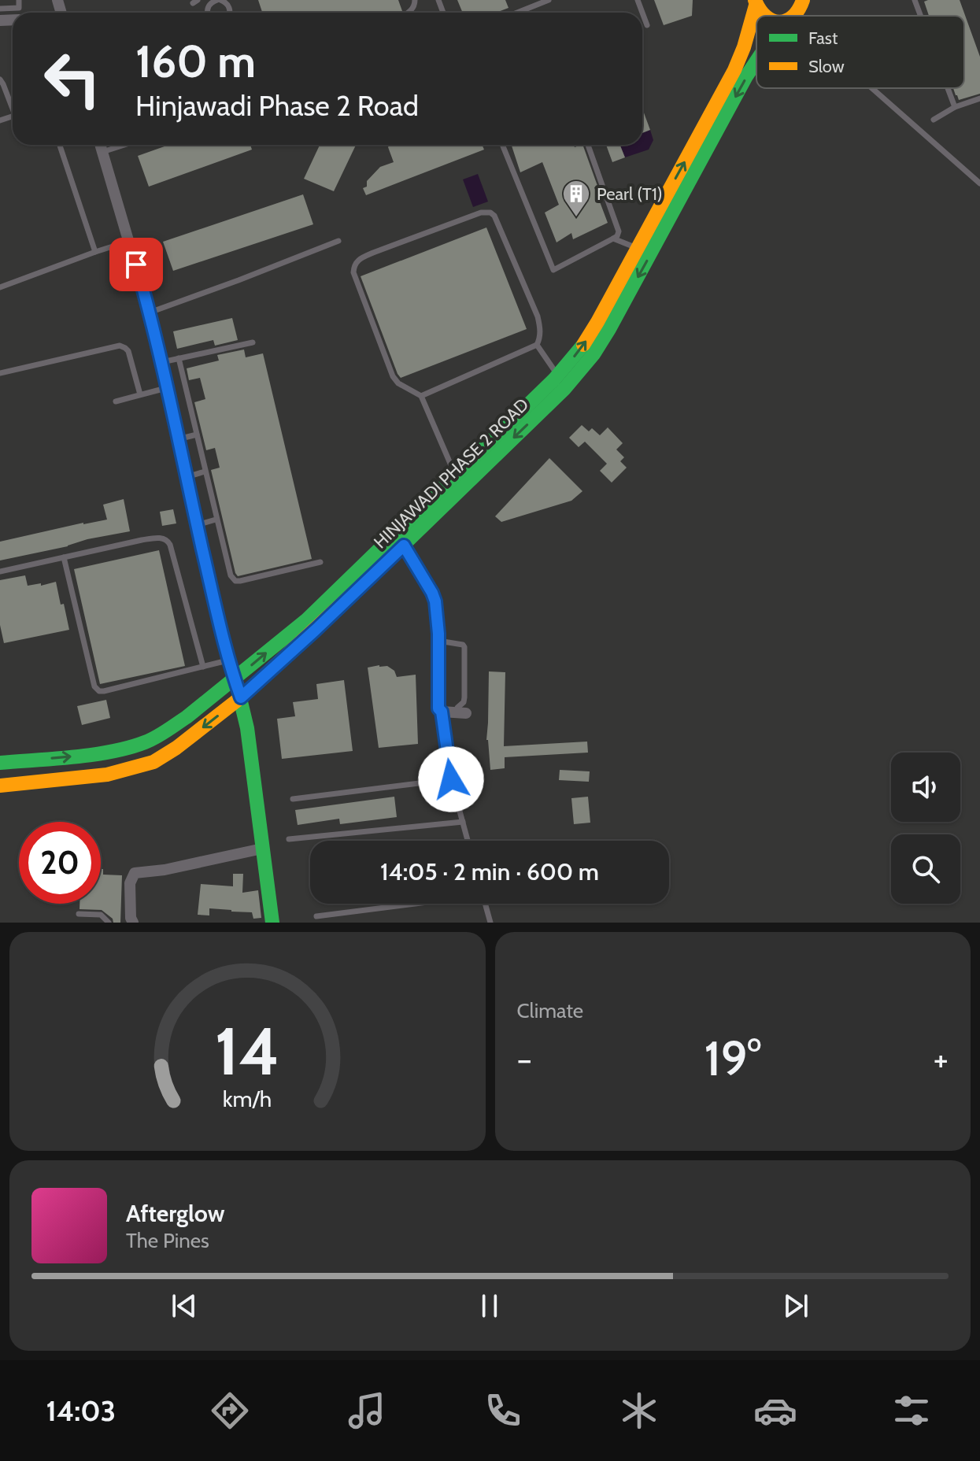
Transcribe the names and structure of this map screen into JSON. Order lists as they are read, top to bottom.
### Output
{
  "streets": {
    "main road": ["HINJAWADI PHASE 2 ROAD"]
  },
  "places": {
    "building": ["Pearl (T1)"]
  },
  "legend": ["Fast", "Slow"],
  "page": {
    "turn": ["160 m", "Hinjawadi Phase 2 Road"],
    "limit": "20",
    "trip": "14:05 · 2 min · 600 m",
    "tile": "Climate",
    "heat": ["−", "19°", "+"],
    "song": ["Afterglow", "The Pines"],
    "tabs": "14:03",
    "gauge": ["14", "km/h"]
  }
}
